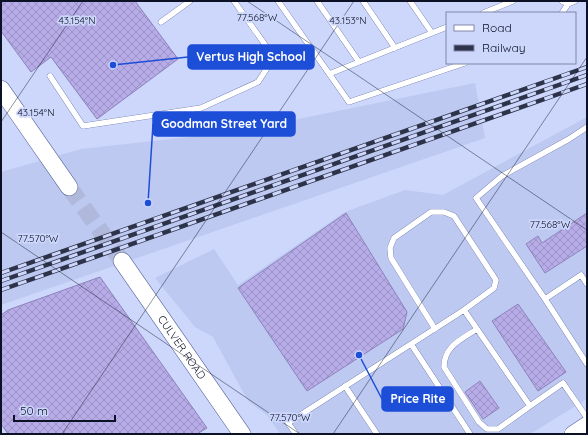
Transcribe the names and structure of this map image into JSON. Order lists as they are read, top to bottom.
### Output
{
  "streets": {
    "main road": ["CULVER ROAD"]
  },
  "places": ["Vertus High School", "Goodman Street Yard", "Price Rite"],
  "legend": ["Road", "Railway"],
  "scale_bar": "50 m",
  "coordinates": [
    "77.568°W",
    "43.154°N",
    "43.153°N",
    "77.570°W"
  ]
}
